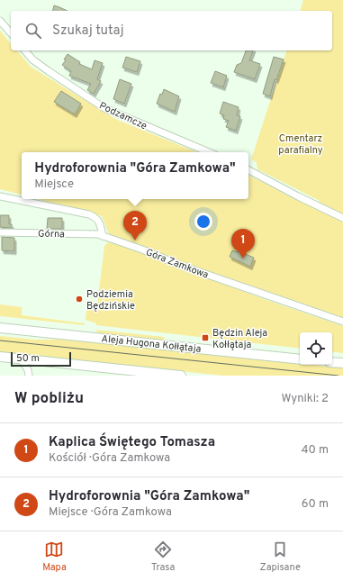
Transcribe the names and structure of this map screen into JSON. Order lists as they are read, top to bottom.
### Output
{
  "streets": {
    "main road": ["Aleja Hugona Kołłątaja"],
    "street": ["Podzamcze", "Górna", "Góra Zamkowa"]
  },
  "crossings": [
    ["Górna", "Góra Zamkowa"]
  ],
  "parks": ["Cmentarz parafialny"],
  "places": {
    "other": ["Podziemia Będzińskie"],
    "transit": ["Będzin Aleja Kołłątaja"]
  },
  "scale_bar": "50 m",
  "page": {
    "search": "Szukaj tutaj",
    "popup": ["Hydroforownia \"Góra Zamkowa\"", "Miejsce"],
    "pins": ["2", "1"],
    "scale": "50 m",
    "heading": ["W pobliżu", "Wyniki: 2"],
    "list": [
      {
        "mark": "1",
        "name": "Kaplica Świętego Tomasza",
        "note": "Kościół · Góra Zamkowa",
        "value": "40 m"
      },
      {
        "mark": "2",
        "name": "Hydroforownia \"Góra Zamkowa\"",
        "note": "Miejsce · Góra Zamkowa",
        "value": "60 m"
      }
    ],
    "nav": ["Mapa", "Trasa", "Zapisane"]
  }
}
